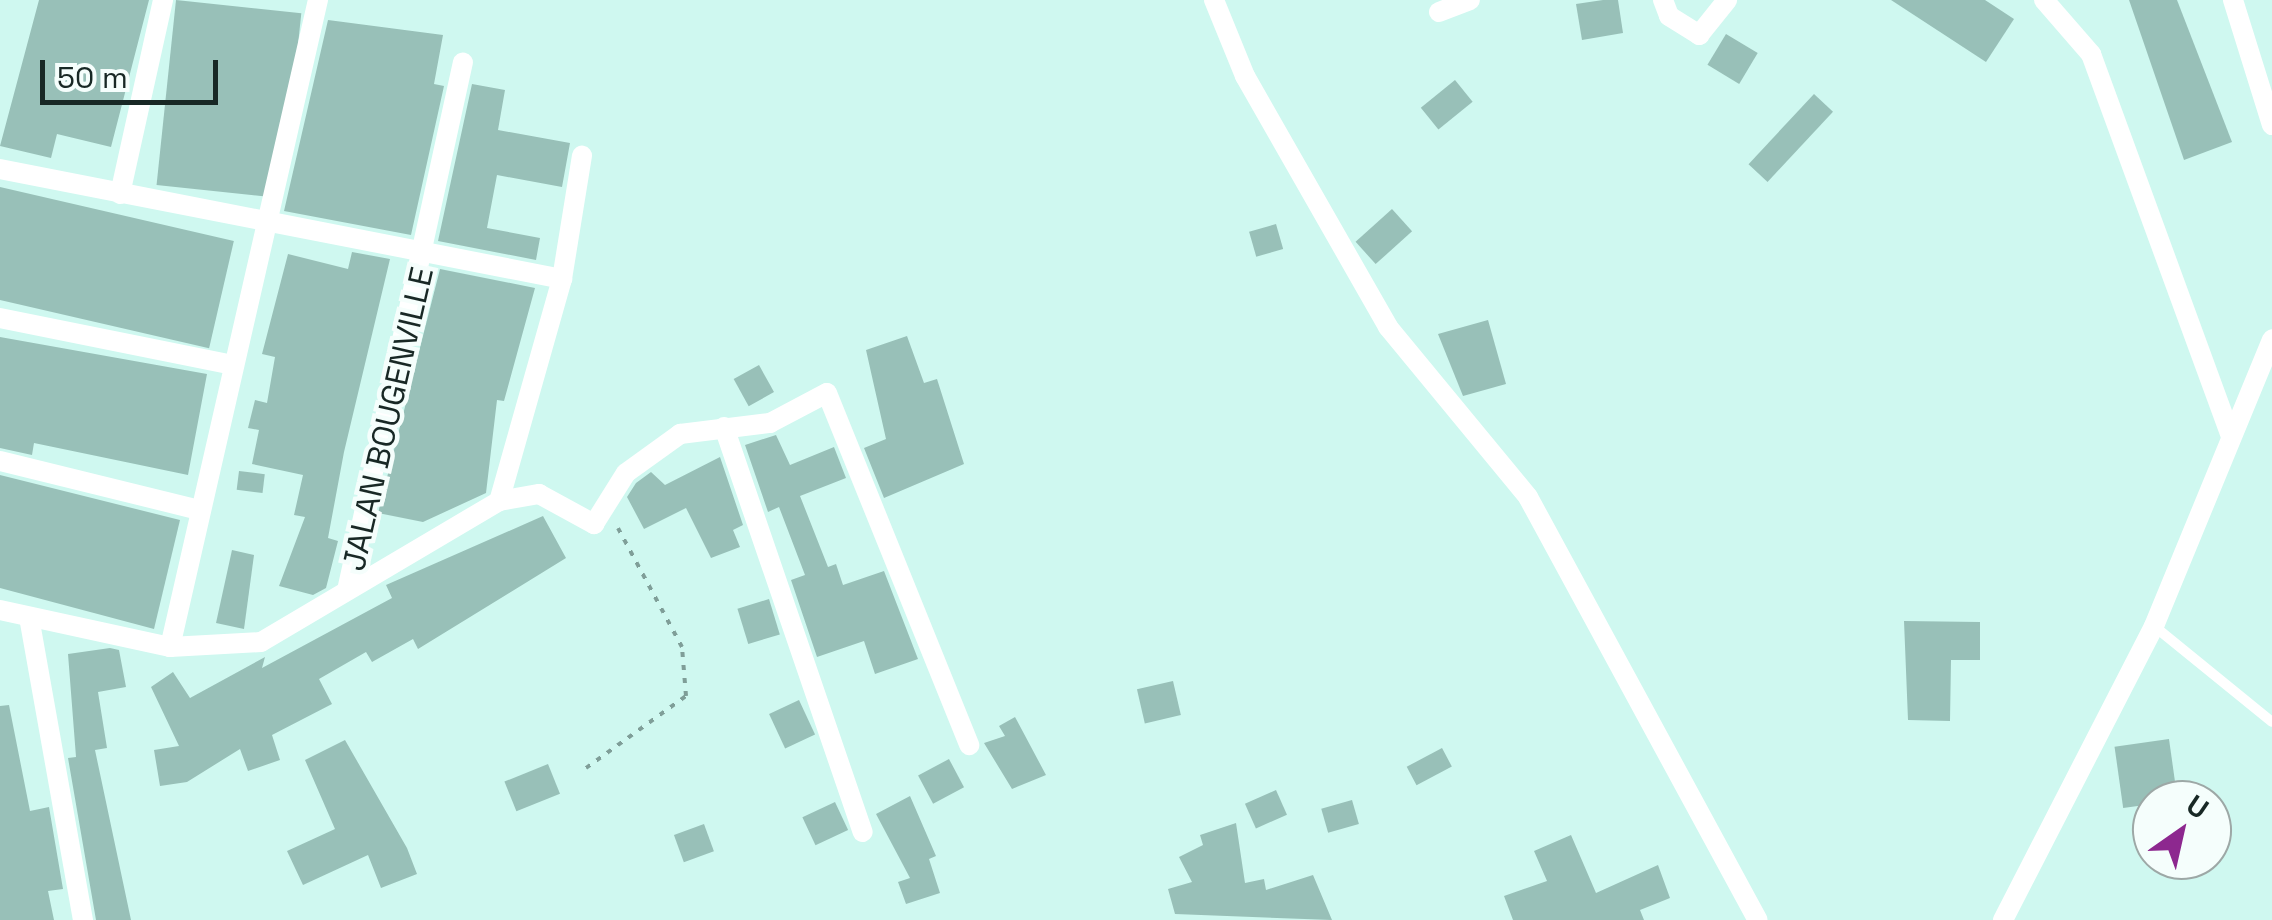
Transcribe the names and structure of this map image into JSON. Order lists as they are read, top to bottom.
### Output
{
  "streets": {
    "street": ["JALAN BOUGENVILLE"]
  },
  "scale_bar": "50 m",
  "north": "top right"
}
